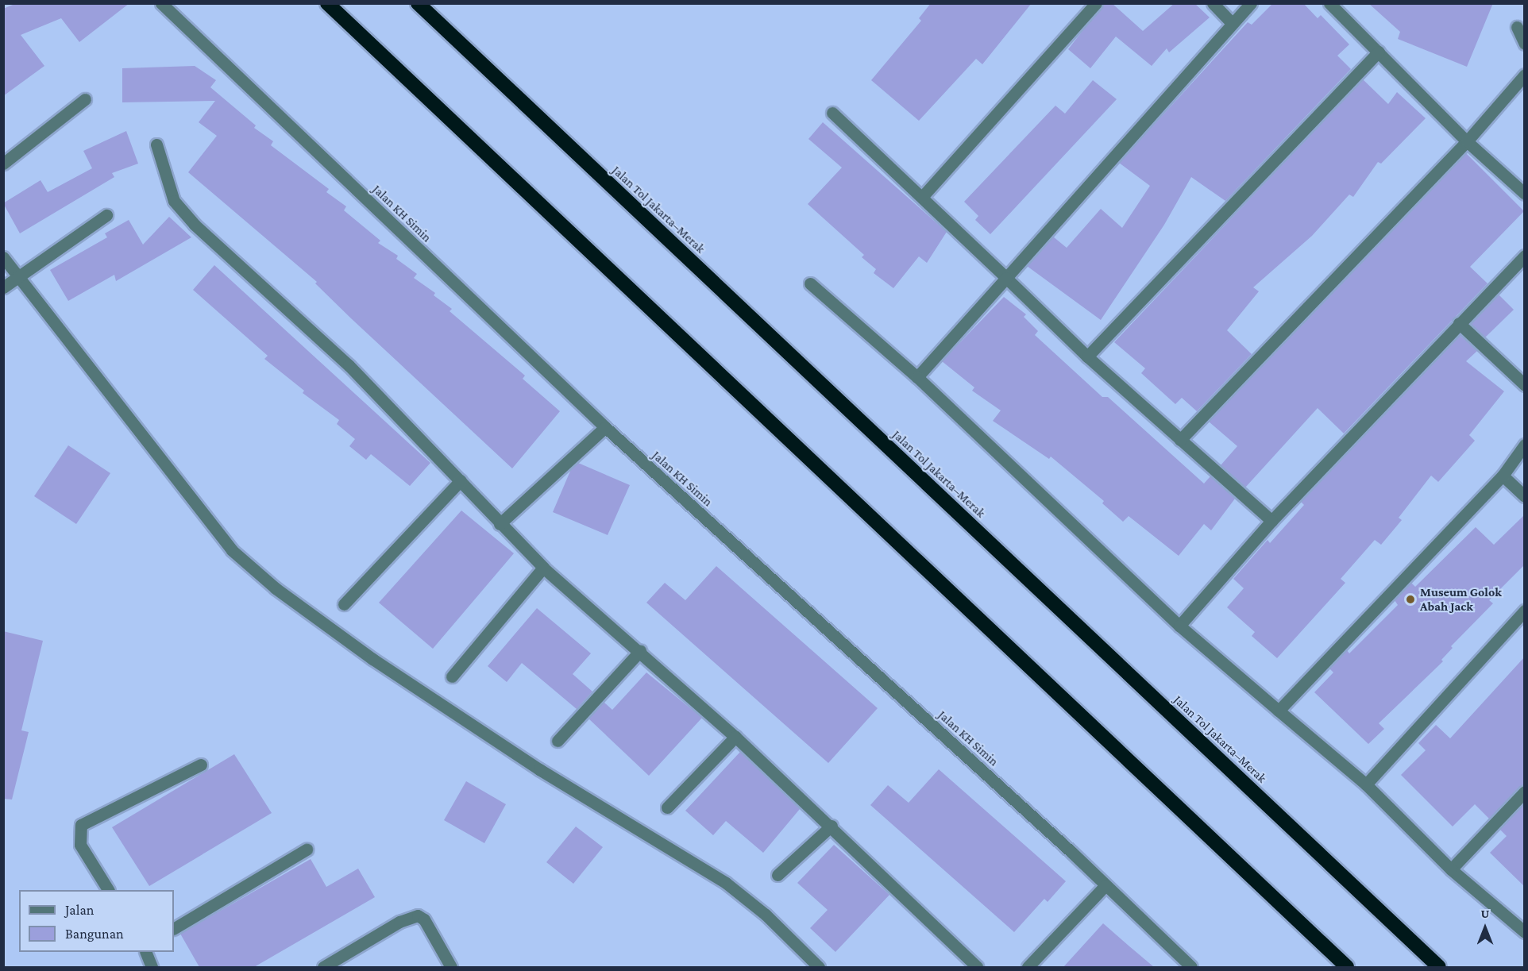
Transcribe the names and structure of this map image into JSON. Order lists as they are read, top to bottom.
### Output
{
  "streets": {
    "highway": ["Jalan Tol Jakarta–Merak"],
    "street": ["Jalan KH Simin"]
  },
  "places": ["Museum Golok Abah Jack"],
  "legend": ["Jalan", "Bangunan"],
  "north": "top"
}
